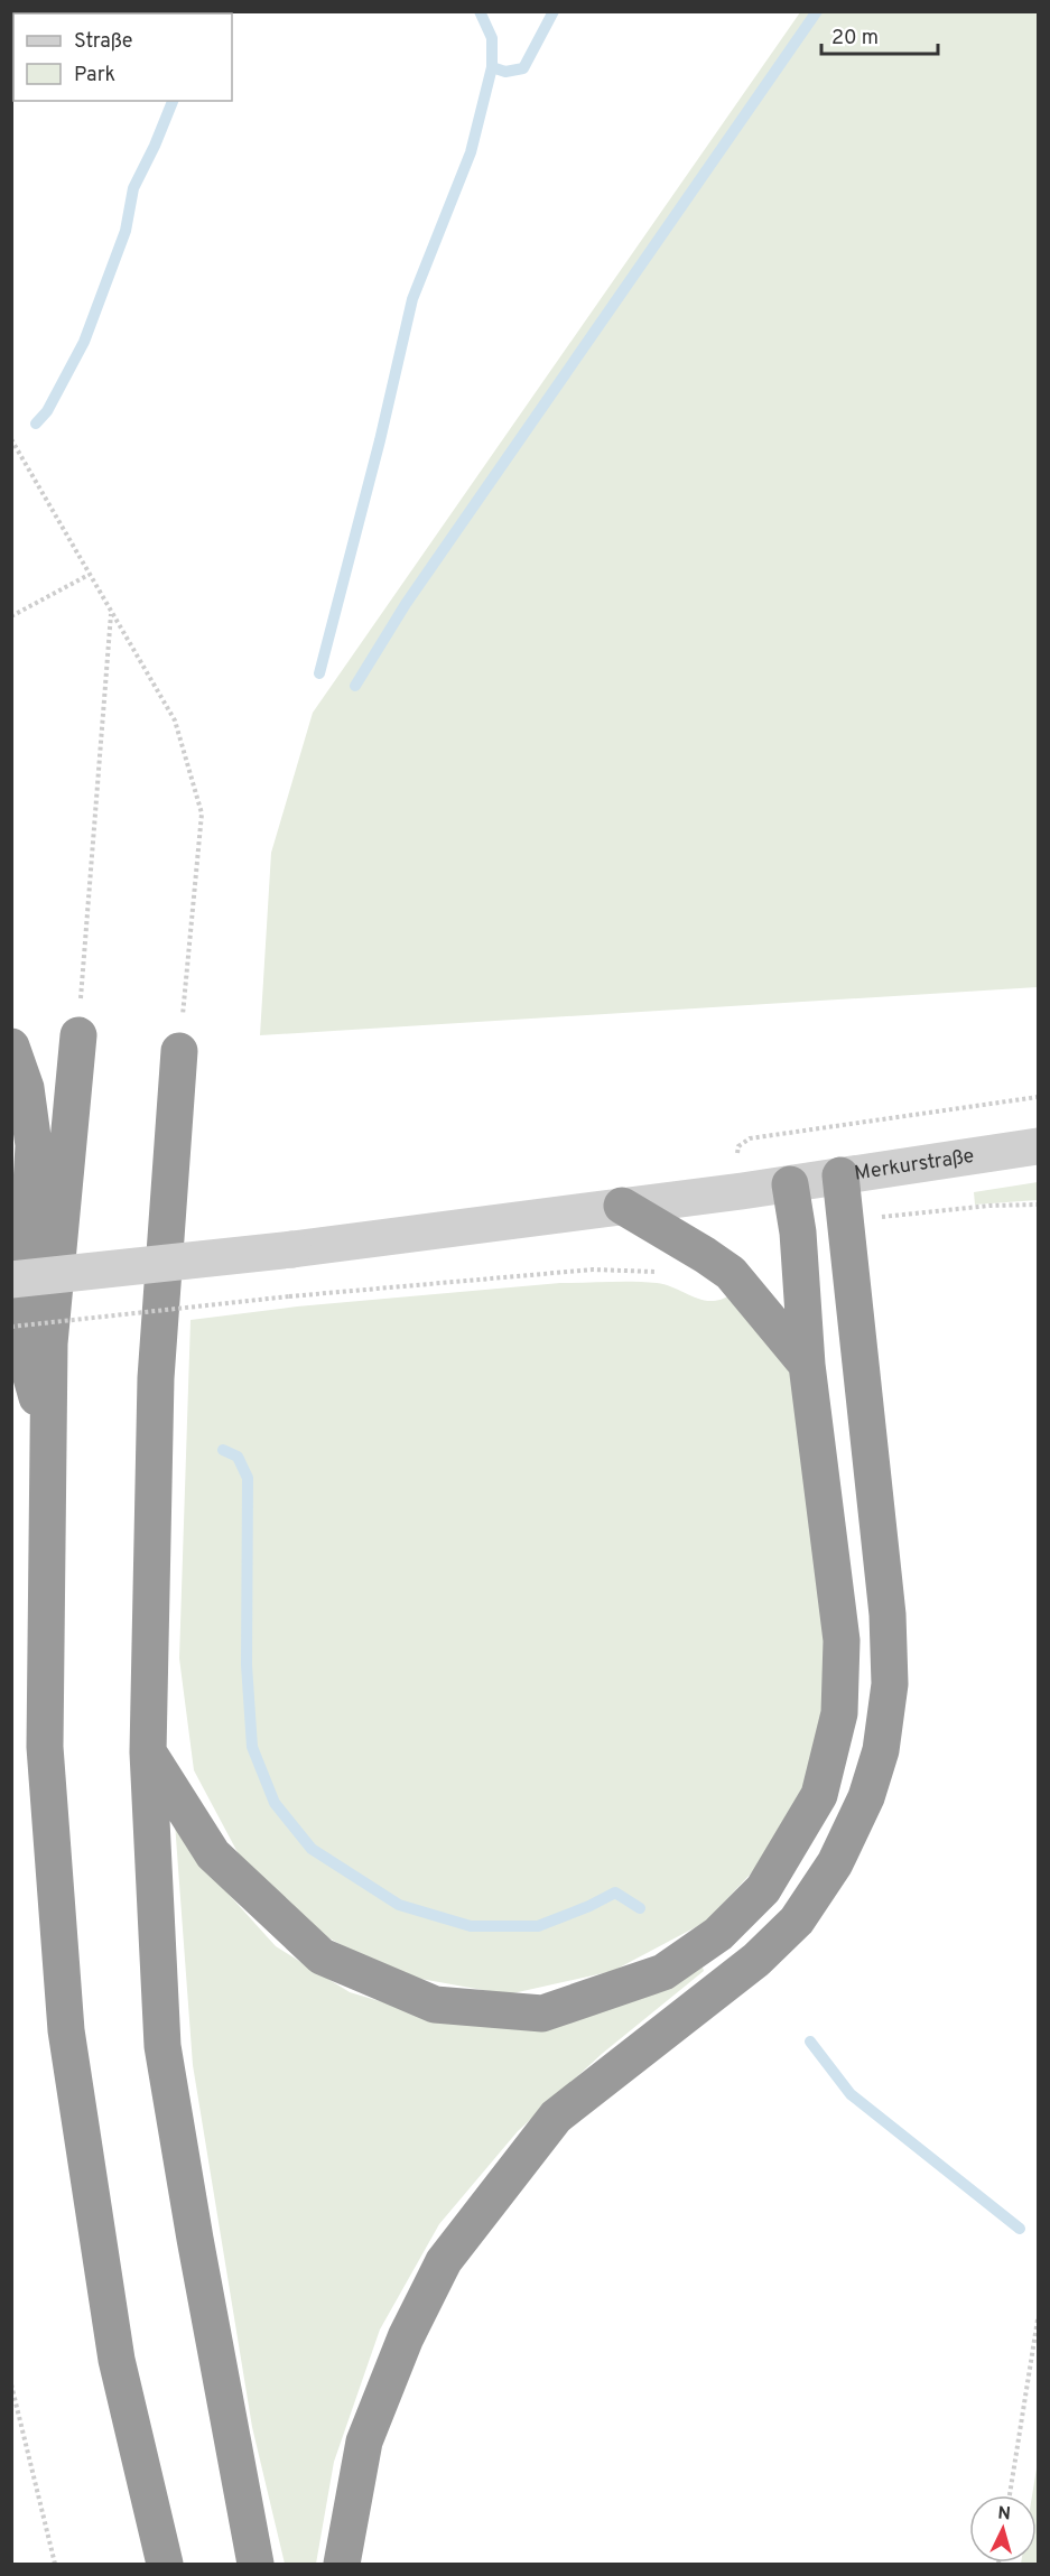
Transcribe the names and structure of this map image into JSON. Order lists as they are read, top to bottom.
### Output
{
  "streets": {
    "street": ["Merkurstraße"]
  },
  "legend": ["Straße", "Park"],
  "scale_bar": "20 m",
  "north": "top"
}
